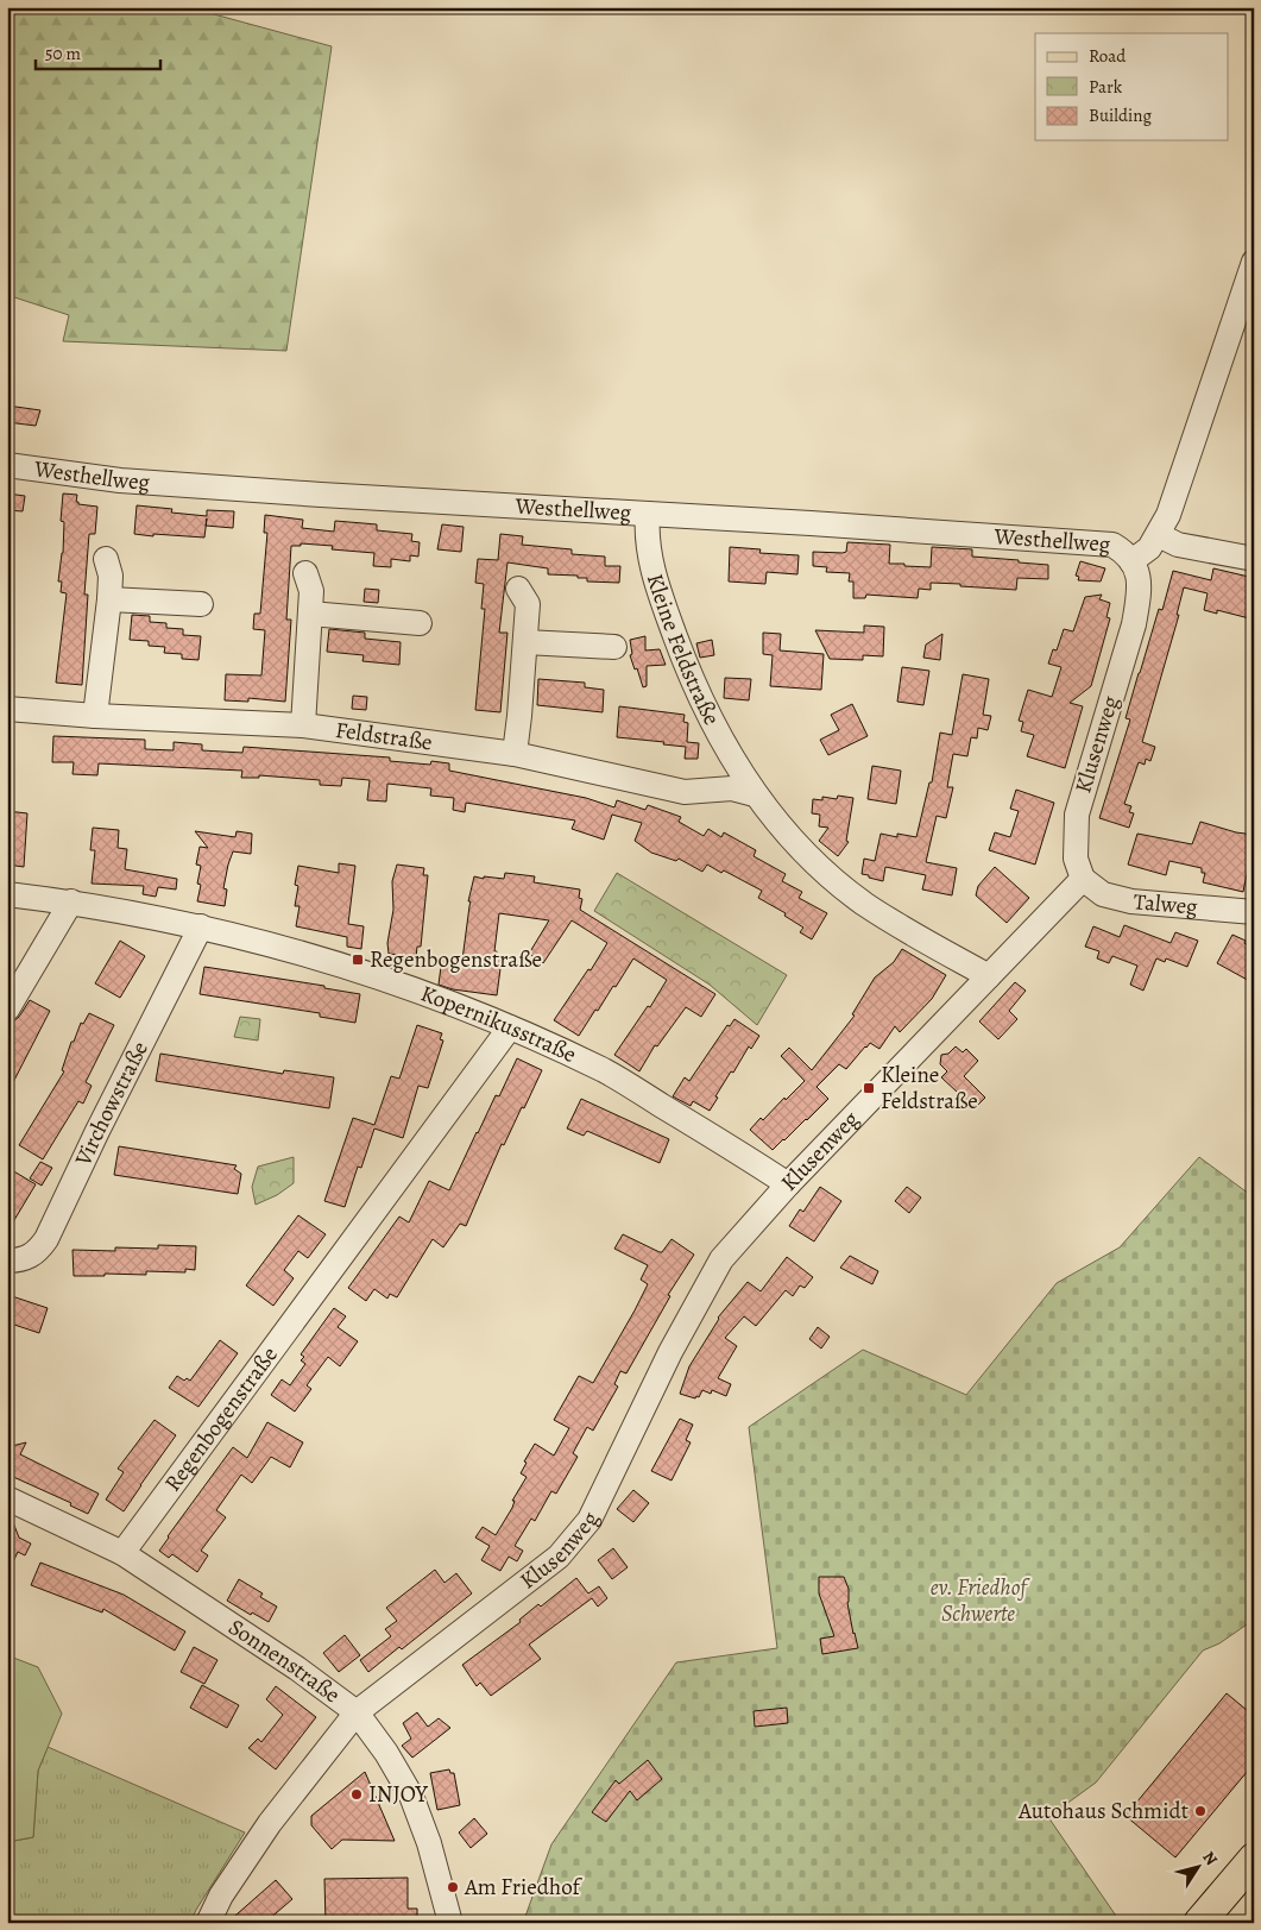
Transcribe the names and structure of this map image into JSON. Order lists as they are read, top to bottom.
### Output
{
  "streets": {
    "street": [
      "Westhellweg",
      "Kleine Feldstraße",
      "Feldstraße",
      "Klusenweg",
      "Talweg",
      "Kopernikusstraße",
      "Virchowstraße",
      "Regenbogenstraße",
      "Sonnenstraße"
    ]
  },
  "crossings": [
    ["Westhellweg", "Kleine Feldstraße"],
    ["Westhellweg", "Klusenweg"],
    ["Kleine Feldstraße", "Feldstraße"],
    ["Kleine Feldstraße", "Klusenweg"],
    ["Klusenweg", "Talweg"],
    ["Klusenweg", "Kopernikusstraße"],
    ["Klusenweg", "Sonnenstraße"],
    ["Kopernikusstraße", "Virchowstraße"],
    ["Kopernikusstraße", "Regenbogenstraße"],
    ["Regenbogenstraße", "Sonnenstraße"]
  ],
  "parks": ["ev. Friedhof Schwerte"],
  "places": {
    "transit": ["Regenbogenstraße", "Kleine Feldstraße"],
    "other": ["INJOY", "Autohaus Schmidt", "Am Friedhof"]
  },
  "legend": ["Road", "Park", "Building"],
  "scale_bar": "50 m",
  "north": "top right"
}
